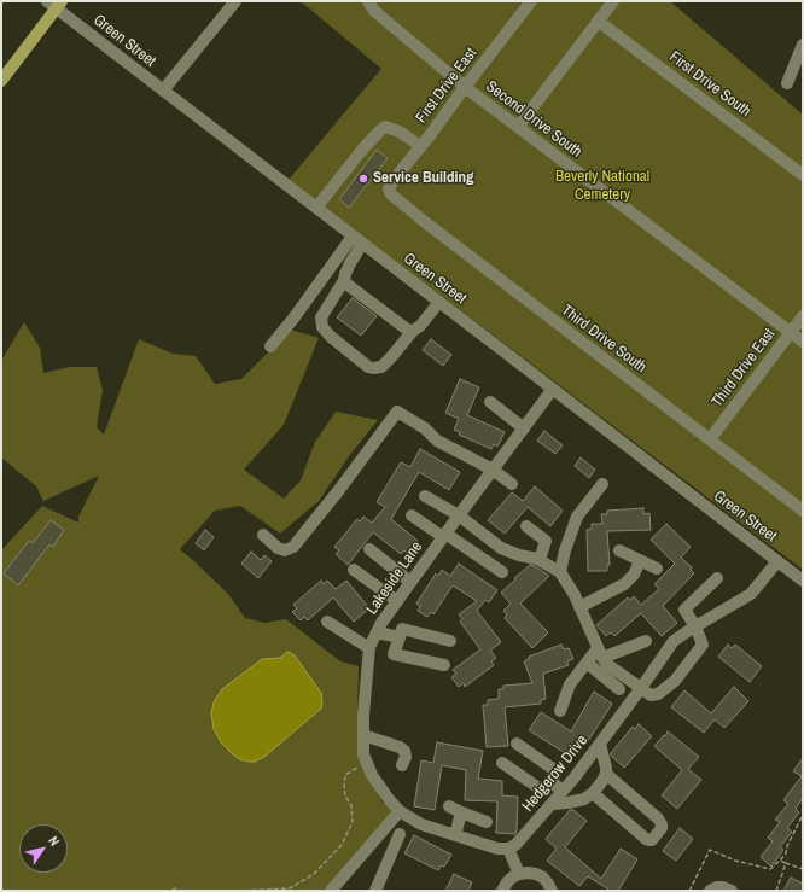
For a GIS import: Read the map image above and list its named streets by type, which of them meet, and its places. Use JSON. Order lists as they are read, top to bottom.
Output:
{
  "streets": {
    "street": [
      "Green Street",
      "First Drive South",
      "First Drive East",
      "Second Drive South",
      "Third Drive South",
      "Third Drive East",
      "Lakeside Lane",
      "Hedgerow Drive"
    ]
  },
  "crossings": [
    ["Green Street", "Lakeside Lane"],
    ["Green Street", "Hedgerow Drive"],
    ["First Drive East", "Second Drive South"],
    ["First Drive East", "Third Drive South"],
    ["Second Drive South", "Third Drive East"],
    ["Third Drive South", "Third Drive East"]
  ],
  "parks": ["Beverly National Cemetery"],
  "places": ["Service Building"],
  "north": "top right"
}
